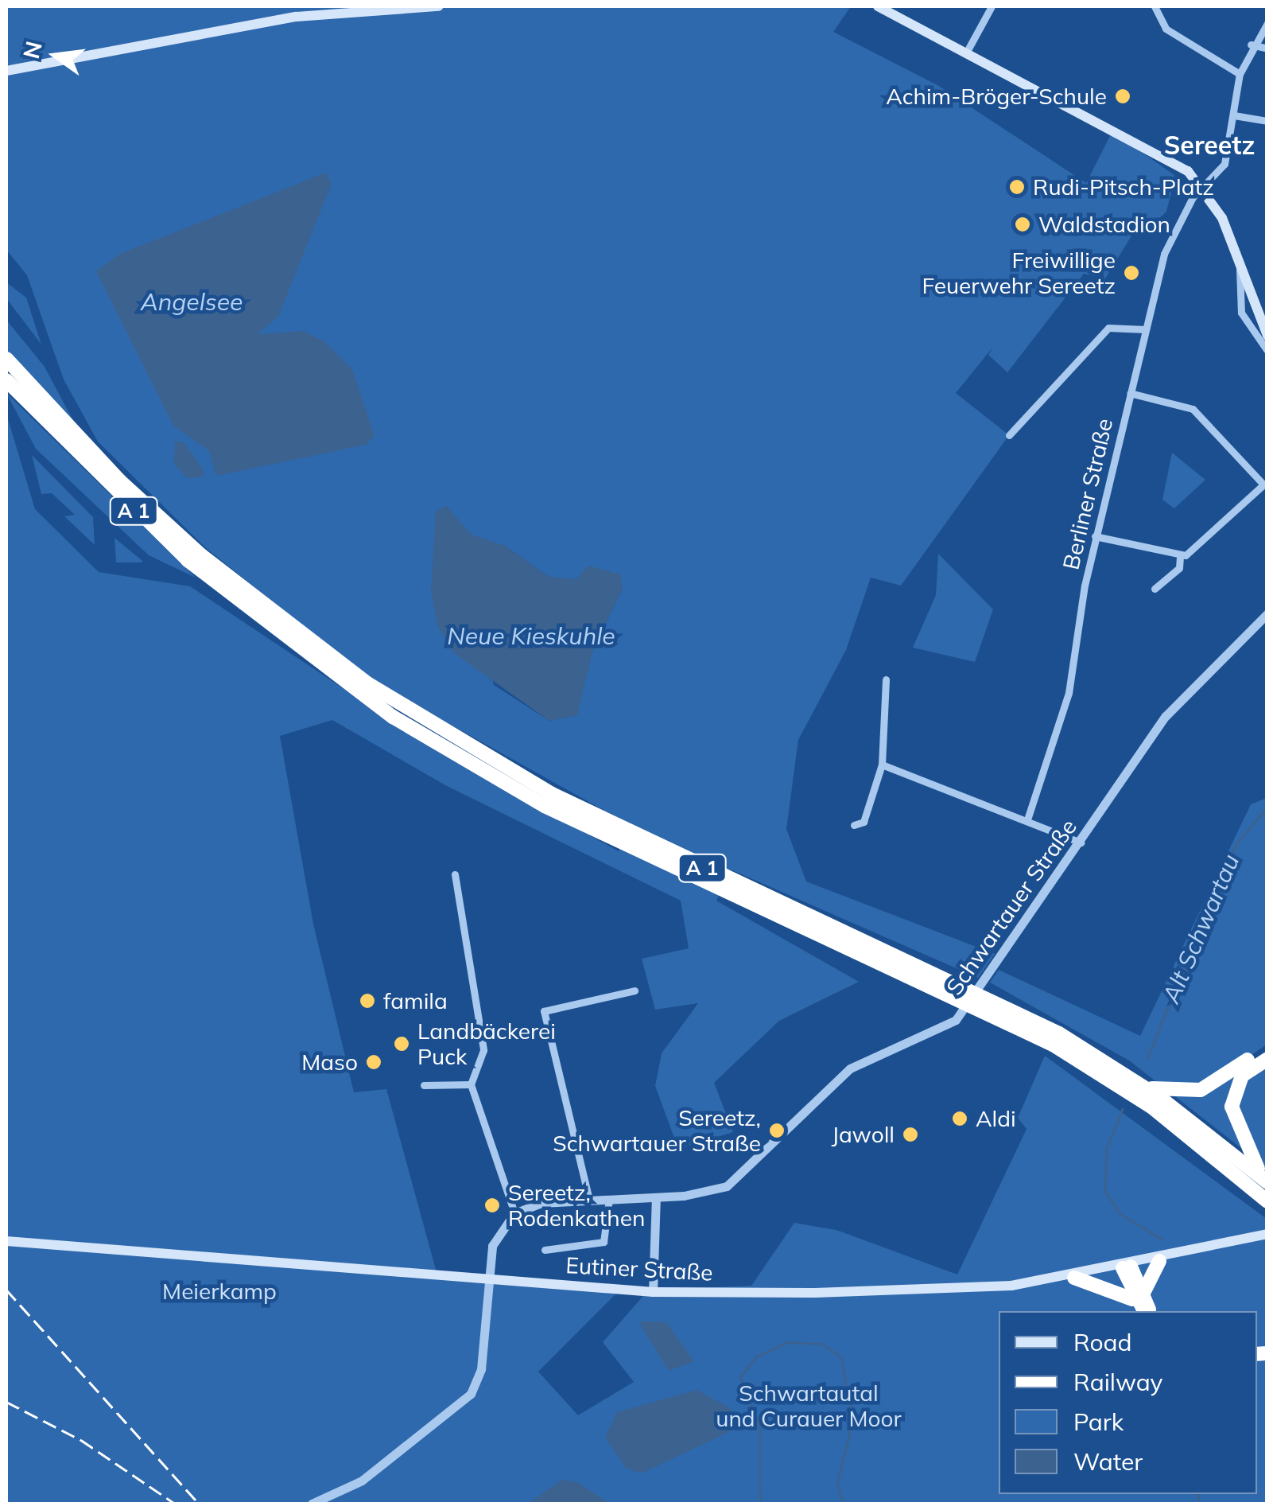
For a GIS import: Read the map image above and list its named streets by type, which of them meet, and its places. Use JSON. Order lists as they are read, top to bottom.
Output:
{
  "streets": {
    "highway": ["A 1"],
    "main road": ["Eutiner Straße"],
    "street": ["Berliner Straße", "Schwartauer Straße"]
  },
  "districts": ["Sereetz"],
  "water": ["Angelsee", "Neue Kieskuhle", "Alt Schwartau"],
  "parks": ["Meierkamp", "Schwartautal und Curauer Moor"],
  "places": [
    "Achim-Bröger-Schule",
    "Rudi-Pitsch-Platz",
    "Waldstadion",
    "Freiwillige Feuerwehr Sereetz",
    "famila",
    "Landbäckerei Puck",
    "Maso",
    "Aldi",
    "Sereetz, Schwartauer Straße",
    "Jawoll",
    "Sereetz, Rodenkathen"
  ],
  "legend": [
    "Road",
    "Railway",
    "Park",
    "Water"
  ],
  "north": "left"
}
